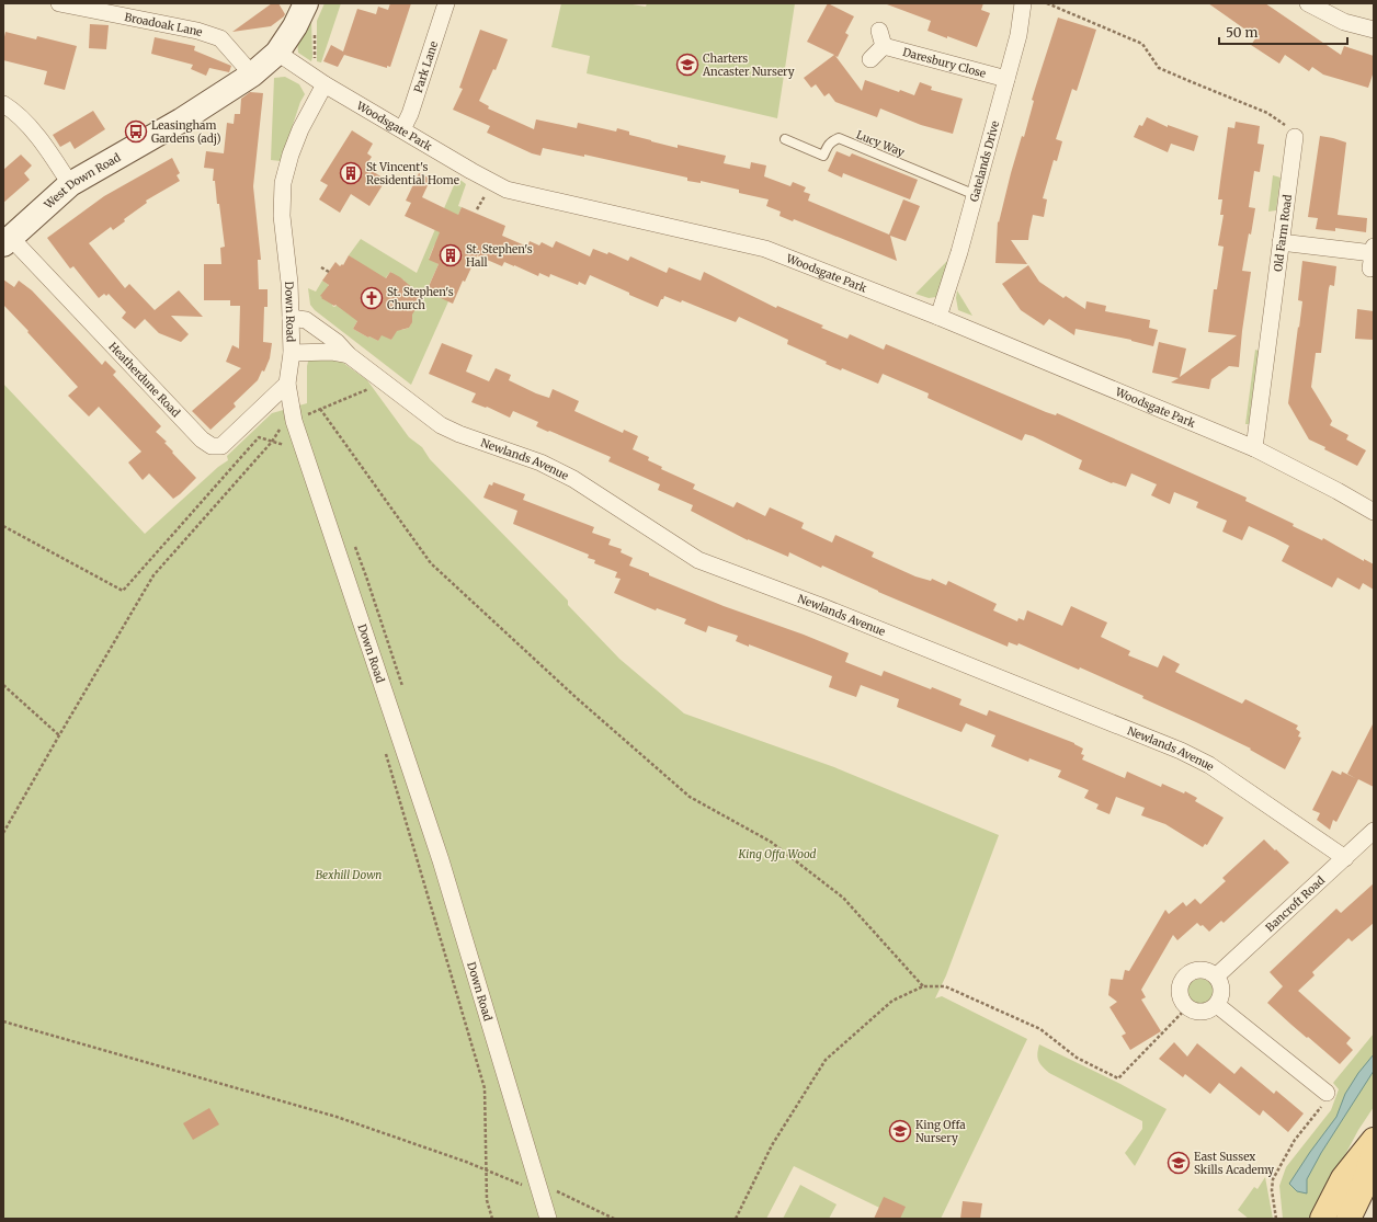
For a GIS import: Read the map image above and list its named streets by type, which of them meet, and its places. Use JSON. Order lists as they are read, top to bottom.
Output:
{
  "streets": {
    "street": [
      "Broadoak Lane",
      "Daresbury Close",
      "Park Lane",
      "Woodsgate Park",
      "Gatelands Drive",
      "West Down Road",
      "Old Farm Road",
      "Down Road",
      "Heatherdune Road",
      "Newlands Avenue",
      "Bancroft Road"
    ],
    "lane": ["Lucy Way"]
  },
  "crossings": [
    ["Broadoak Lane", "West Down Road"],
    ["Daresbury Close", "Gatelands Drive"],
    ["Park Lane", "Woodsgate Park"],
    ["Woodsgate Park", "Gatelands Drive"],
    ["Woodsgate Park", "West Down Road"],
    ["Woodsgate Park", "Old Farm Road"],
    ["Woodsgate Park", "Down Road"],
    ["Lucy Way", "Gatelands Drive"],
    ["West Down Road", "Heatherdune Road"],
    ["Down Road", "Heatherdune Road"],
    ["Down Road", "Newlands Avenue"],
    ["Newlands Avenue", "Bancroft Road"]
  ],
  "parks": ["King Offa Wood", "Bexhill Down"],
  "places": {
    "school or university": ["Charters Ancaster Nursery", "King Offa Nursery", "East Sussex Skills Academy"],
    "bus stop": ["Leasingham Gardens (adj)"],
    "building": ["St Vincent's Residential Home", "St. Stephen's Hall"],
    "church": ["St. Stephen's Church"]
  },
  "scale_bar": "50 m"
}
